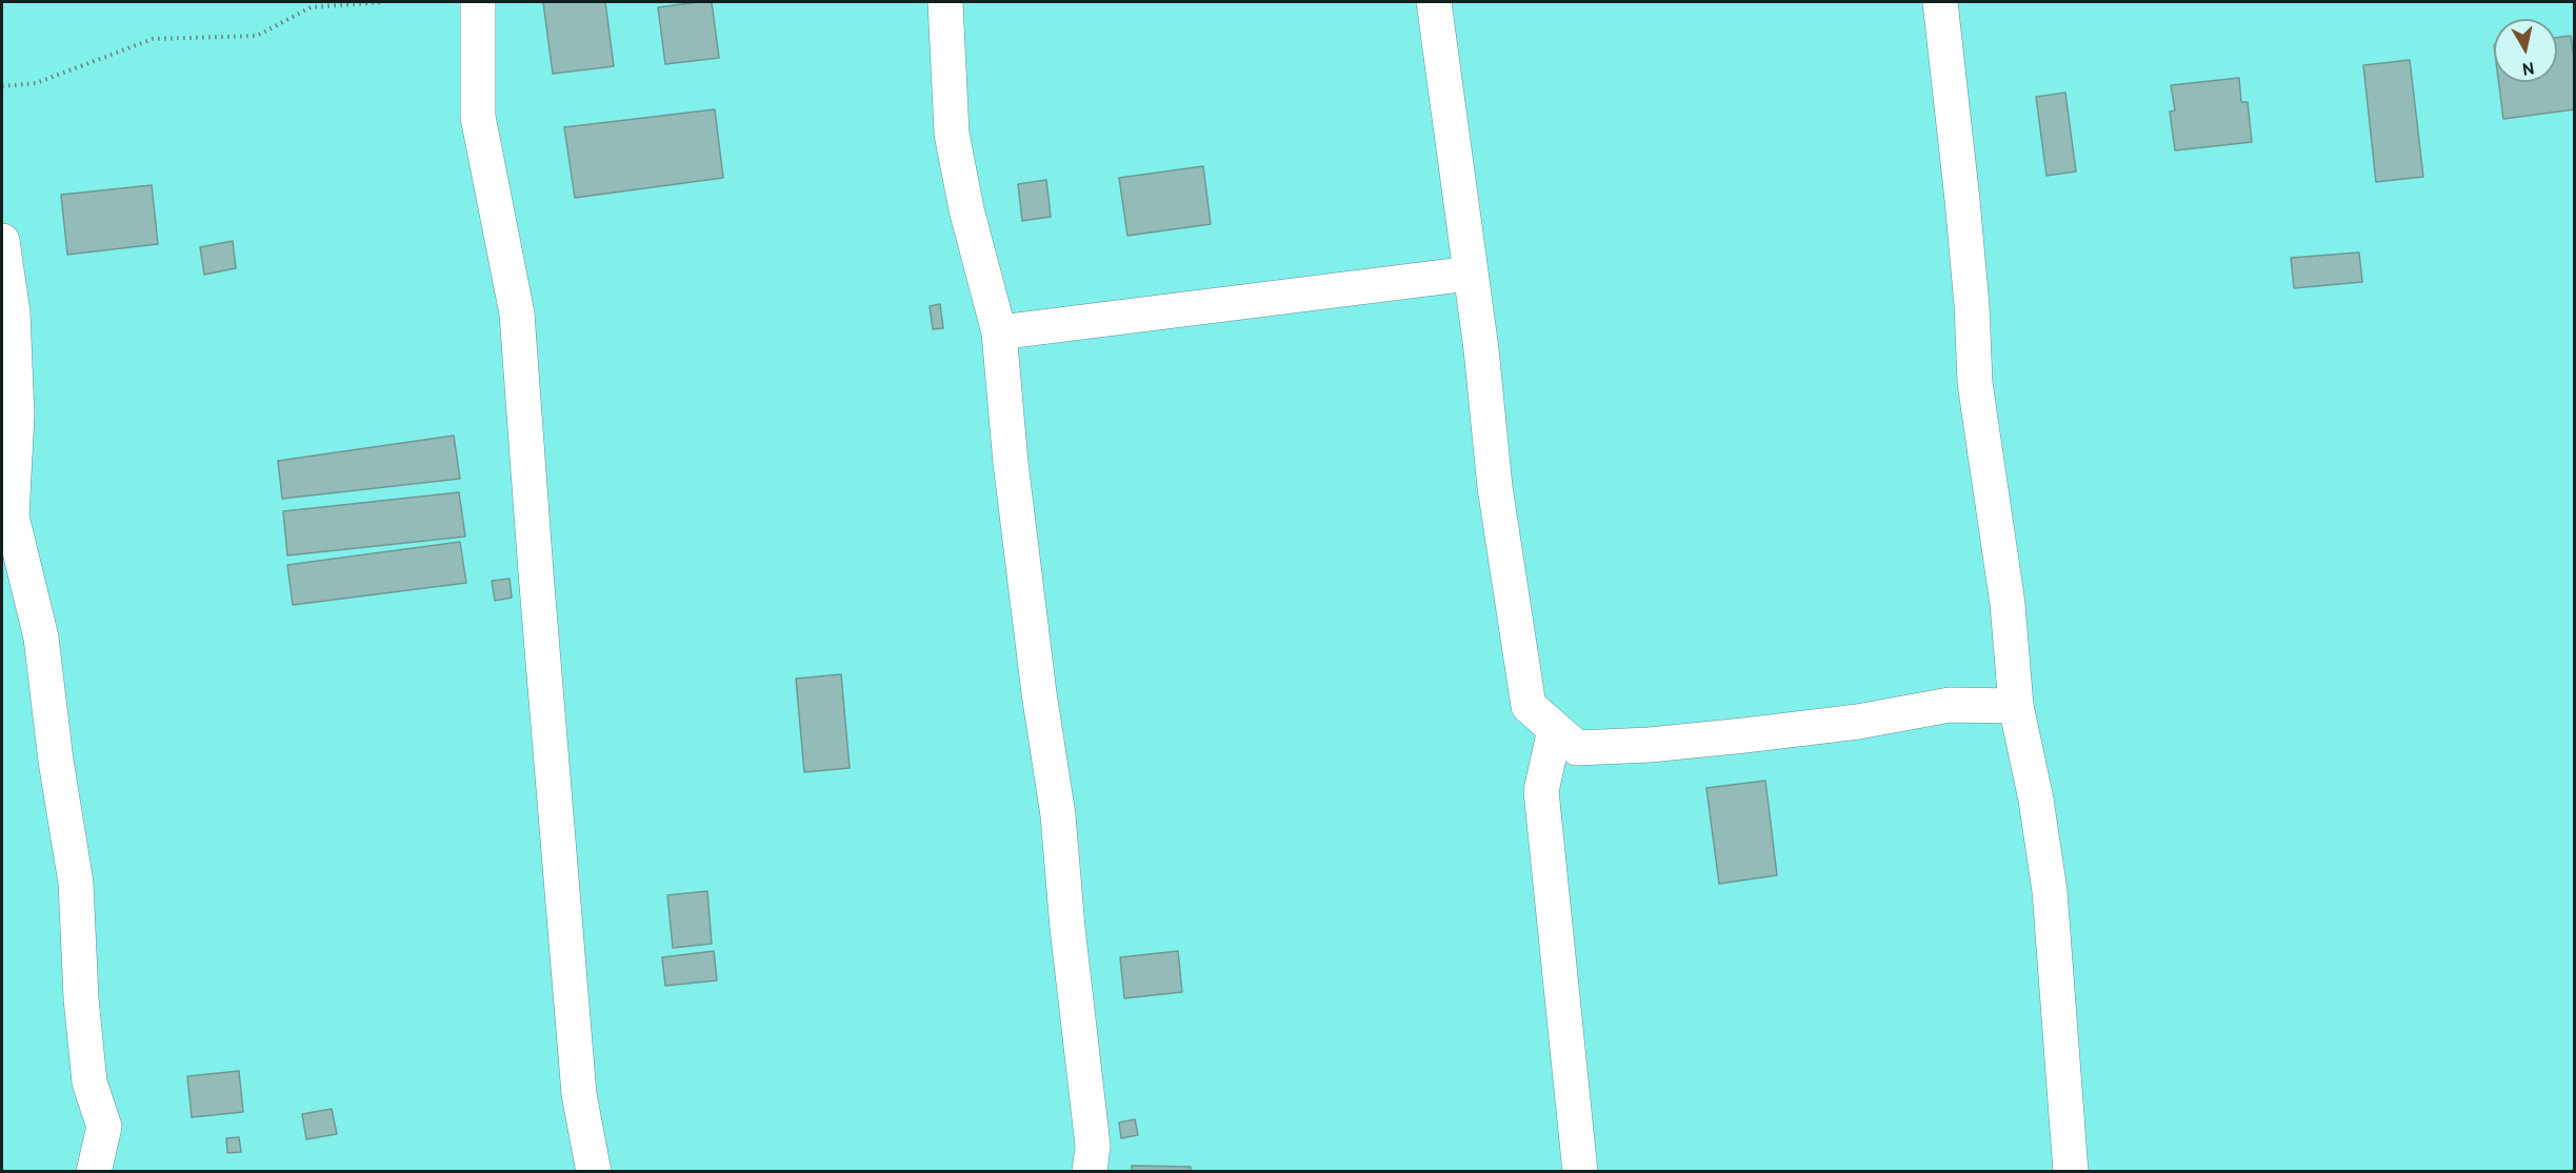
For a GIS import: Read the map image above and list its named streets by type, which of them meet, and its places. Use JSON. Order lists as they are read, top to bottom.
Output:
{
  "north": "bottom"
}
